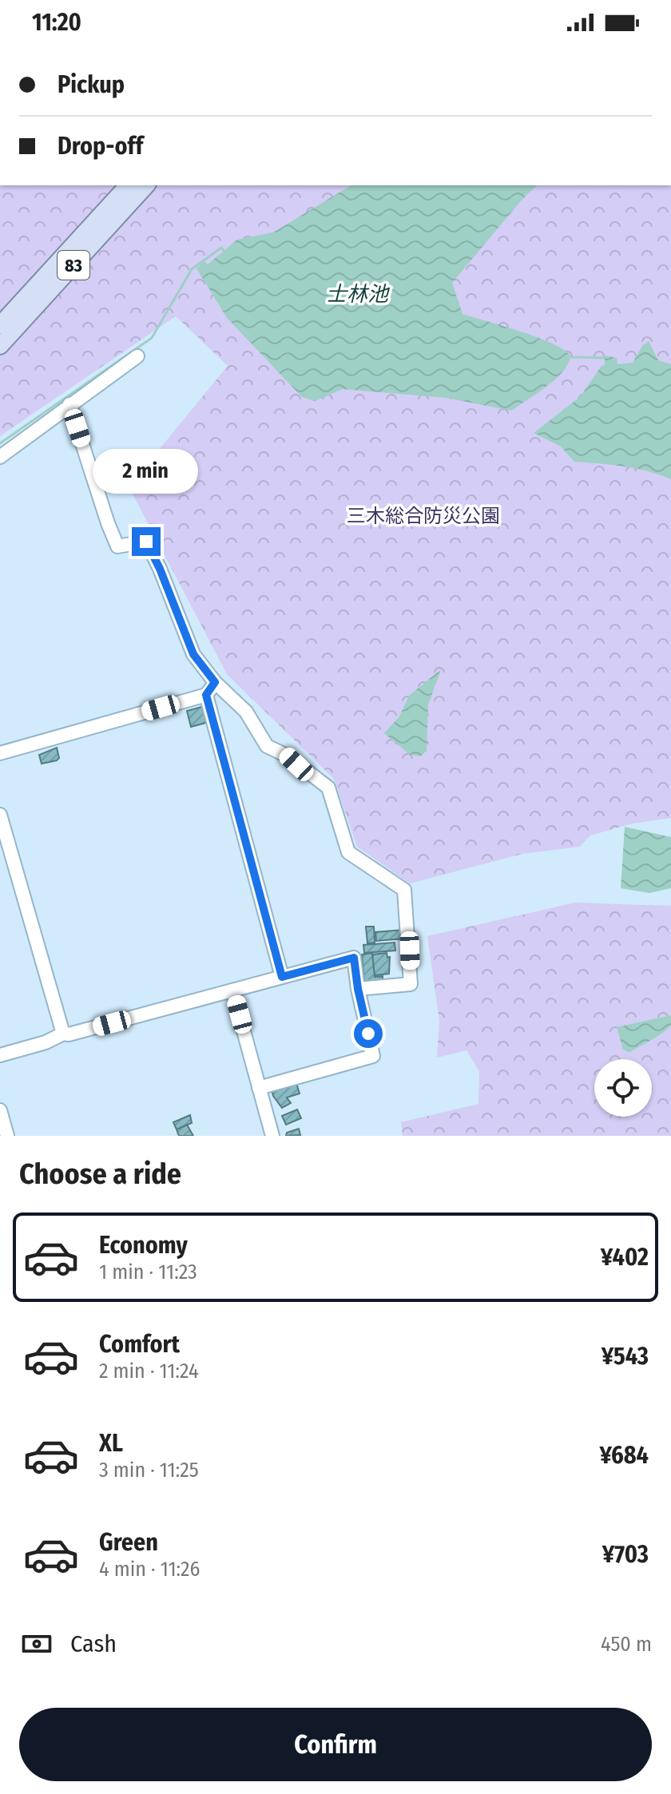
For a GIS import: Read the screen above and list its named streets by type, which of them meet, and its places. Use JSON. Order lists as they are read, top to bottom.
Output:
{
  "streets": {
    "main road": ["83"]
  },
  "water": ["士林池"],
  "parks": ["三木総合防災公園"],
  "page": {
    "status": "11:20",
    "banner": ["Pickup", "Drop-off"],
    "bubble": "2 min",
    "heading": "Choose a ride",
    "list": [
      {
        "name": "Economy",
        "note": "1 min · 11:23",
        "value": "¥402"
      },
      {
        "name": "Comfort",
        "note": "2 min · 11:24",
        "value": "¥543"
      },
      {
        "name": "XL",
        "note": "3 min · 11:25",
        "value": "¥684"
      },
      {
        "name": "Green",
        "note": "4 min · 11:26",
        "value": "¥703"
      }
    ],
    "pay": ["Cash", "450 m"],
    "buttons": "Confirm"
  }
}
